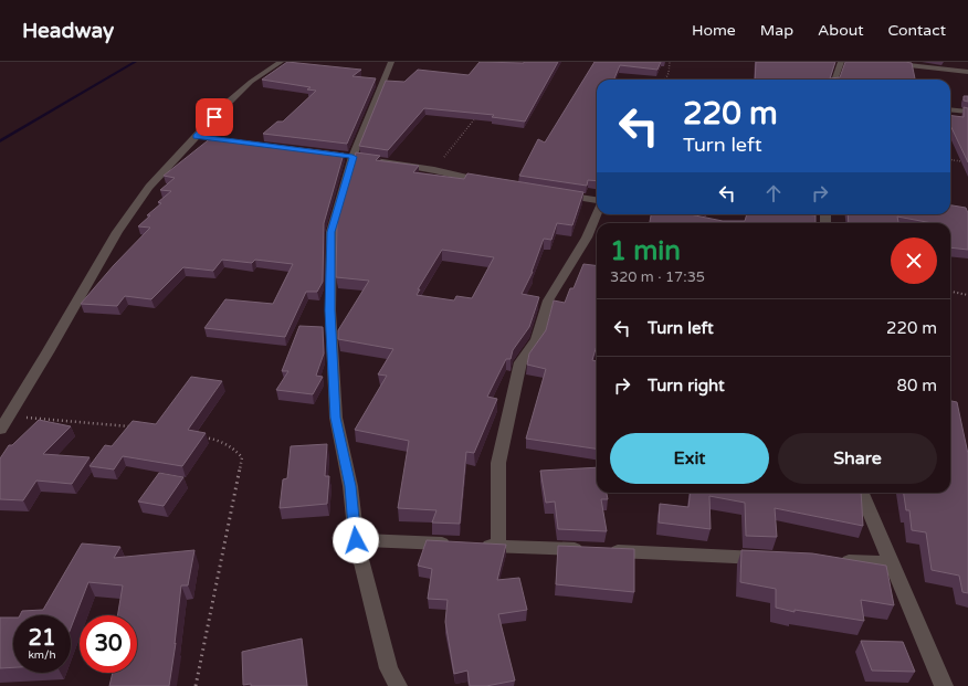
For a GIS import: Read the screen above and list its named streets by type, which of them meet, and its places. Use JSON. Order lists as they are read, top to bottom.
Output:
{
  "page": {
    "header": "Headway",
    "nav": [
      "Home",
      "Map",
      "About",
      "Contact"
    ],
    "turn": ["220 m", "Turn left"],
    "heading": ["1 min", "320 m · 17:35"],
    "list": [
      {
        "name": "Turn left",
        "value": "220 m"
      },
      {
        "name": "Turn right",
        "value": "80 m"
      }
    ],
    "buttons": ["Exit", "Share"],
    "speed": "21 km/h",
    "limit": "30"
  }
}
